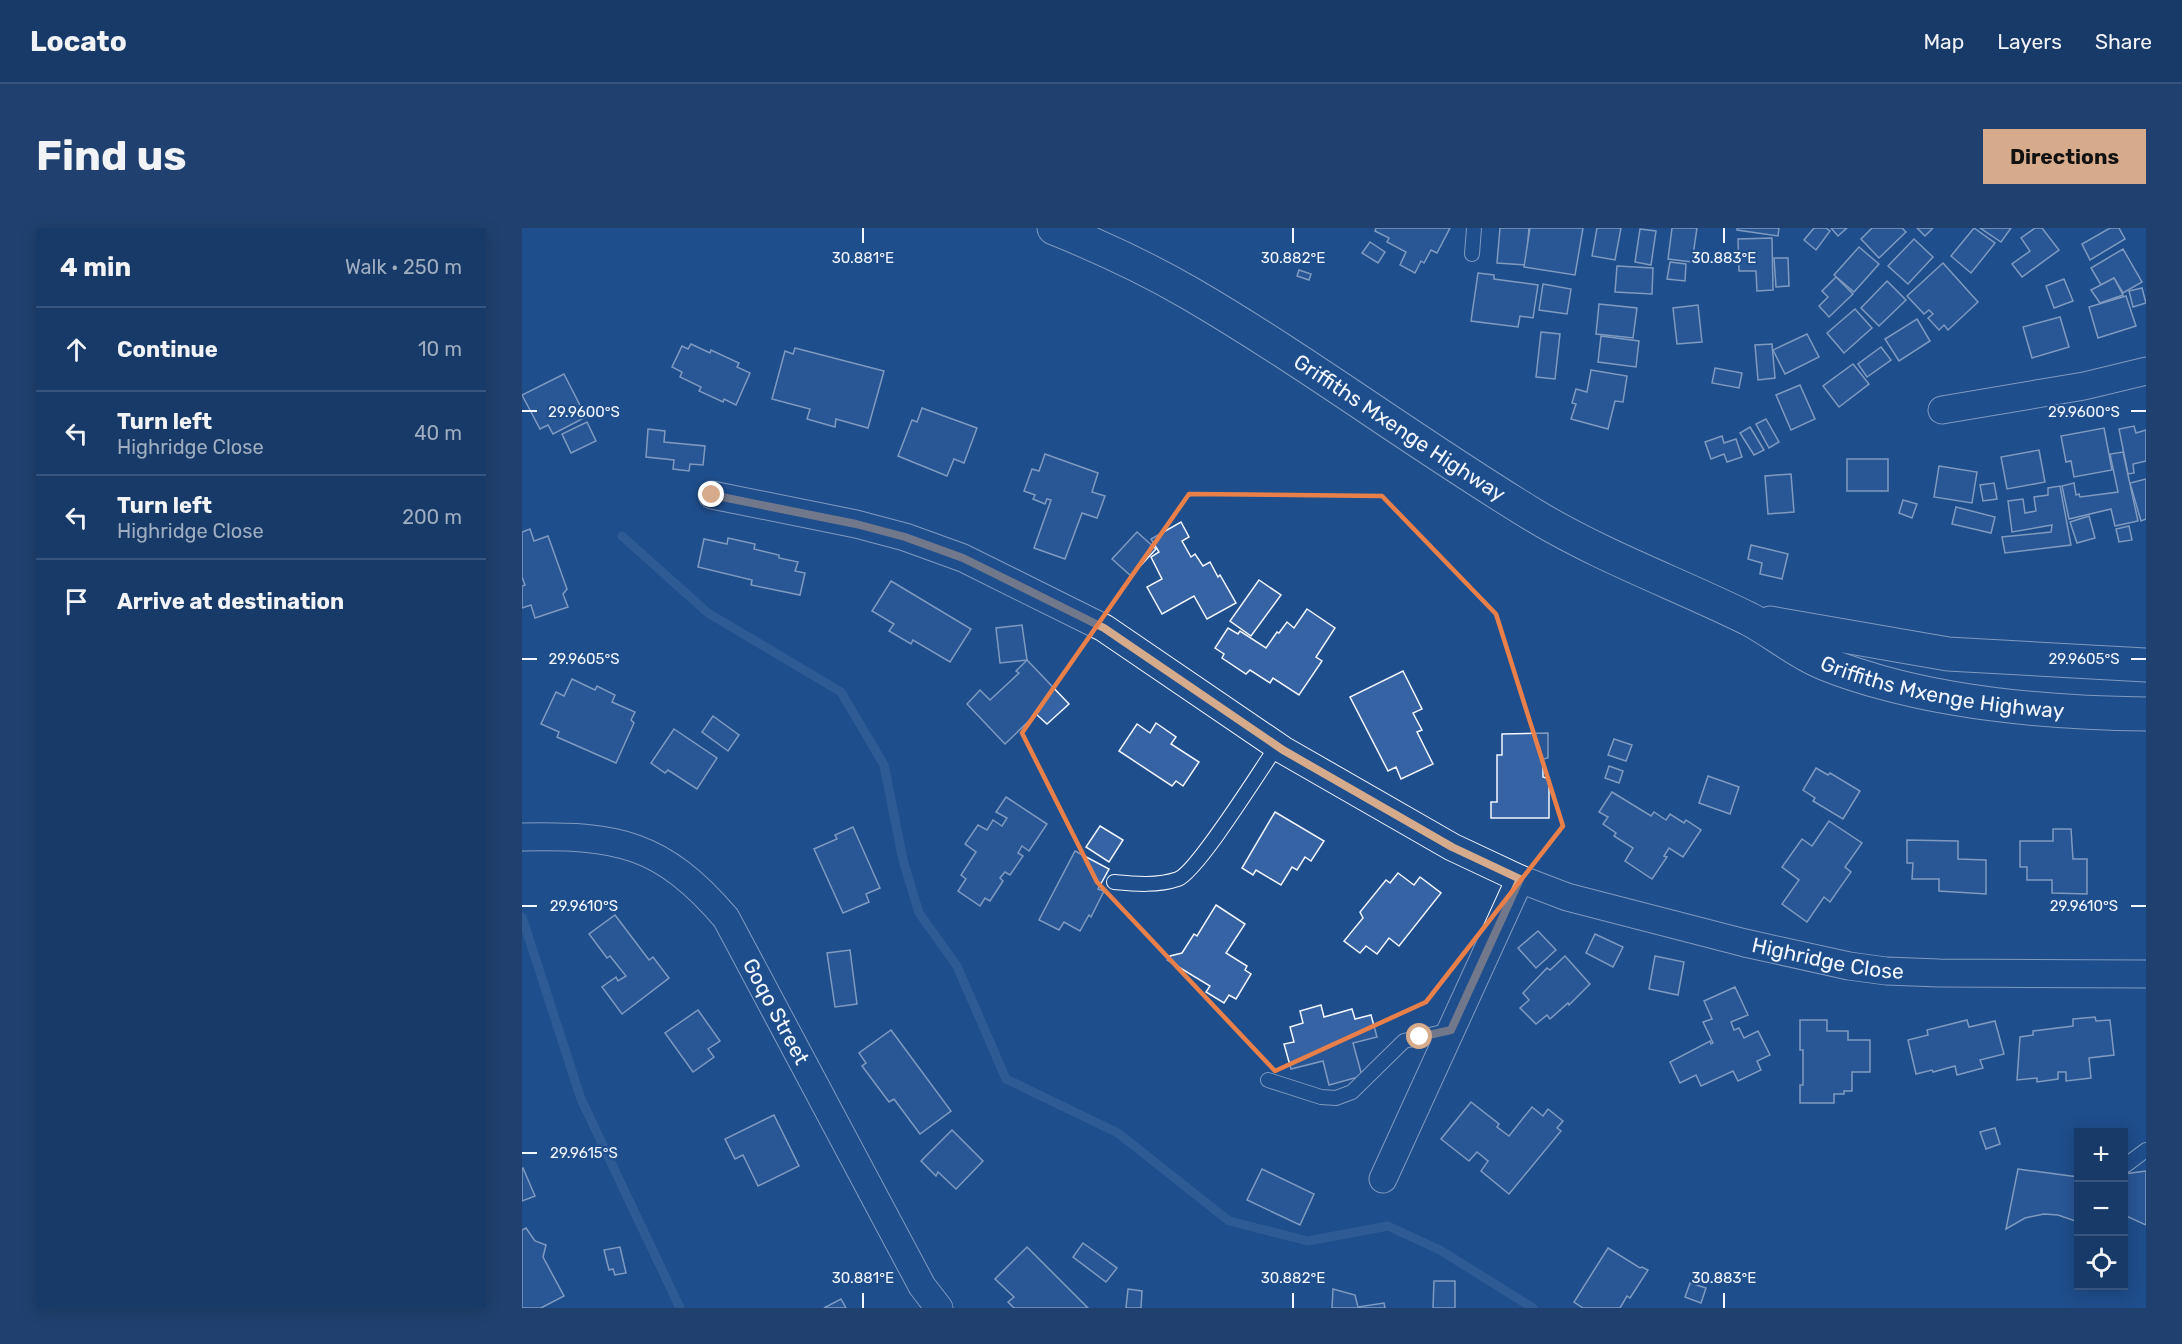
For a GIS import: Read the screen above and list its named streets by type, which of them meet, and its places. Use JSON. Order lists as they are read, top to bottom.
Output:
{
  "streets": {
    "street": ["Griffiths Mxenge Highway", "Highridge Close", "Goqo Street"]
  },
  "page": {
    "header": "Locato",
    "nav": ["Map", "Layers", "Share"],
    "buttons": "Directions",
    "title": "Find us",
    "heading": ["4 min", "Walk · 250 m"],
    "list": [
      ["Continue", "10 m"],
      ["Turn left", "Highridge Close", "40 m"],
      ["Turn left", "Highridge Close", "200 m"],
      "Arrive at destination"
    ],
    "map_buttons": ["+", "−"]
  },
  "coordinates": [
    "30.881°E",
    "30.882°E",
    "30.883°E",
    "29.9600°S",
    "29.9605°S",
    "29.9610°S",
    "29.9615°S"
  ]
}
